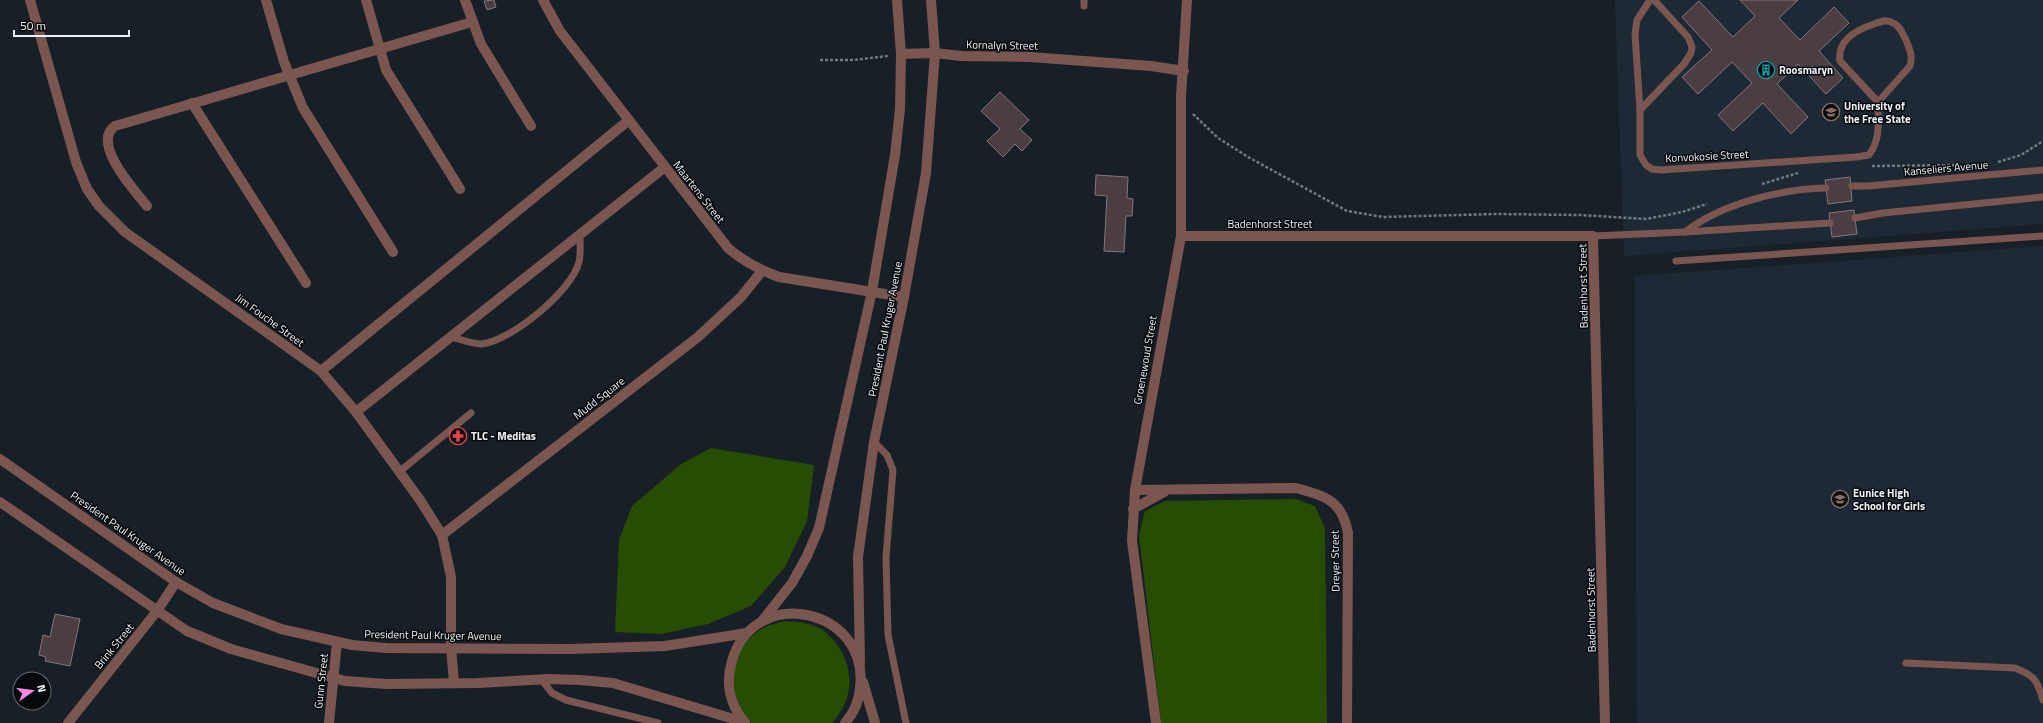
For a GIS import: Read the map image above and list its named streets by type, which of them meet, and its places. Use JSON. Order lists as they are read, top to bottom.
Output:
{
  "streets": {
    "street": [
      "Kornalyn Street",
      "Maartens Street",
      "Badenhorst Street",
      "Jim Fouche Street",
      "President Paul Kruger Avenue",
      "Groenewoud Street",
      "Mudd Square",
      "Dreyer Street",
      "Brink Street",
      "Gunn Street"
    ],
    "lane": ["Konvokosie Street", "Kanseliers Avenue"]
  },
  "crossings": [
    ["Kornalyn Street", "President Paul Kruger Avenue"],
    ["Kornalyn Street", "Groenewoud Street"],
    ["Maartens Street", "President Paul Kruger Avenue"],
    ["Maartens Street", "Mudd Square"],
    ["Badenhorst Street", "Groenewoud Street"],
    ["Jim Fouche Street", "President Paul Kruger Avenue"],
    ["Jim Fouche Street", "Mudd Square"],
    ["President Paul Kruger Avenue", "Brink Street"],
    ["President Paul Kruger Avenue", "Gunn Street"],
    ["Groenewoud Street", "Dreyer Street"]
  ],
  "places": {
    "building": ["Roosmaryn"],
    "school or university": ["University of the Free State", "Eunice High School for Girls"],
    "pharmacy": ["TLC - Meditas"]
  },
  "scale_bar": "50 m",
  "north": "right"
}
